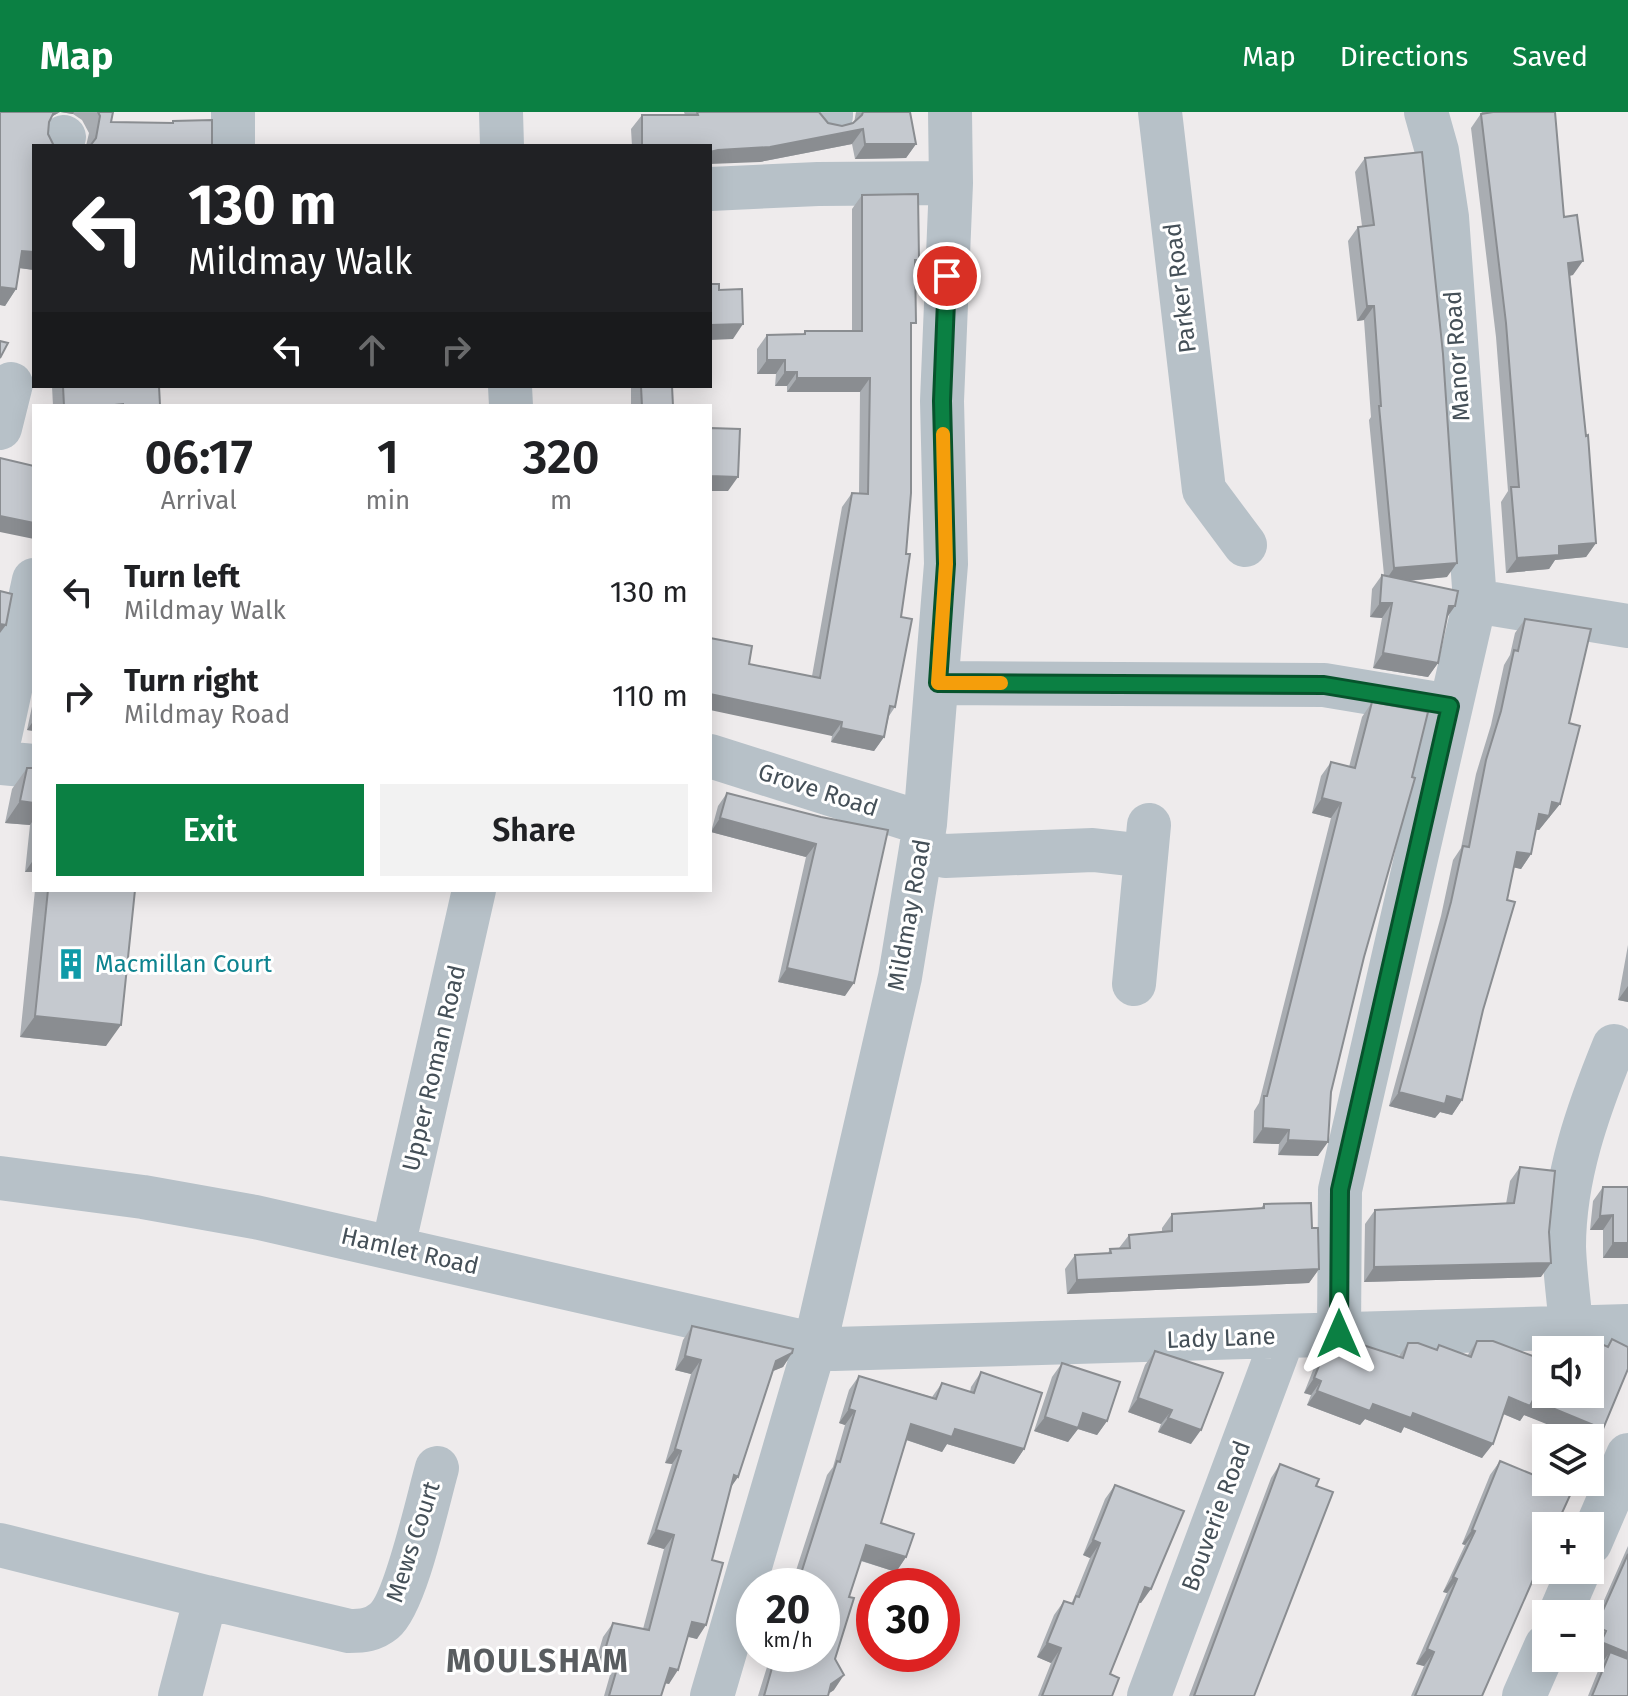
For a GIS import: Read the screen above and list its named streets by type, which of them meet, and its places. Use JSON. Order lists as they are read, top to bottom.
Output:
{
  "streets": {
    "street": [
      "Parker Road",
      "Manor Road",
      "Grove Road",
      "Mildmay Road",
      "Upper Roman Road",
      "Hamlet Road",
      "Lady Lane",
      "Bouverie Road",
      "Mews Court"
    ]
  },
  "crossings": [
    ["Manor Road", "Lady Lane"],
    ["Grove Road", "Mildmay Road"],
    ["Mildmay Road", "Hamlet Road"],
    ["Mildmay Road", "Lady Lane"],
    ["Upper Roman Road", "Hamlet Road"],
    ["Hamlet Road", "Lady Lane"],
    ["Lady Lane", "Bouverie Road"]
  ],
  "districts": ["MOULSHAM"],
  "places": {
    "building": ["Macmillan Court"]
  },
  "page": {
    "header": "Map",
    "nav": ["Map", "Directions", "Saved"],
    "turn": ["130 m", "Mildmay Walk"],
    "eta": [
      "06:17",
      "Arrival",
      "1",
      "min",
      "320",
      "m"
    ],
    "list": [
      {
        "name": "Turn left",
        "note": "Mildmay Walk",
        "value": "130 m"
      },
      {
        "name": "Turn right",
        "note": "Mildmay Road",
        "value": "110 m"
      }
    ],
    "buttons": ["Exit", "Share"],
    "map_buttons": ["+", "−"],
    "speed": "20 km/h",
    "limit": "30"
  }
}
